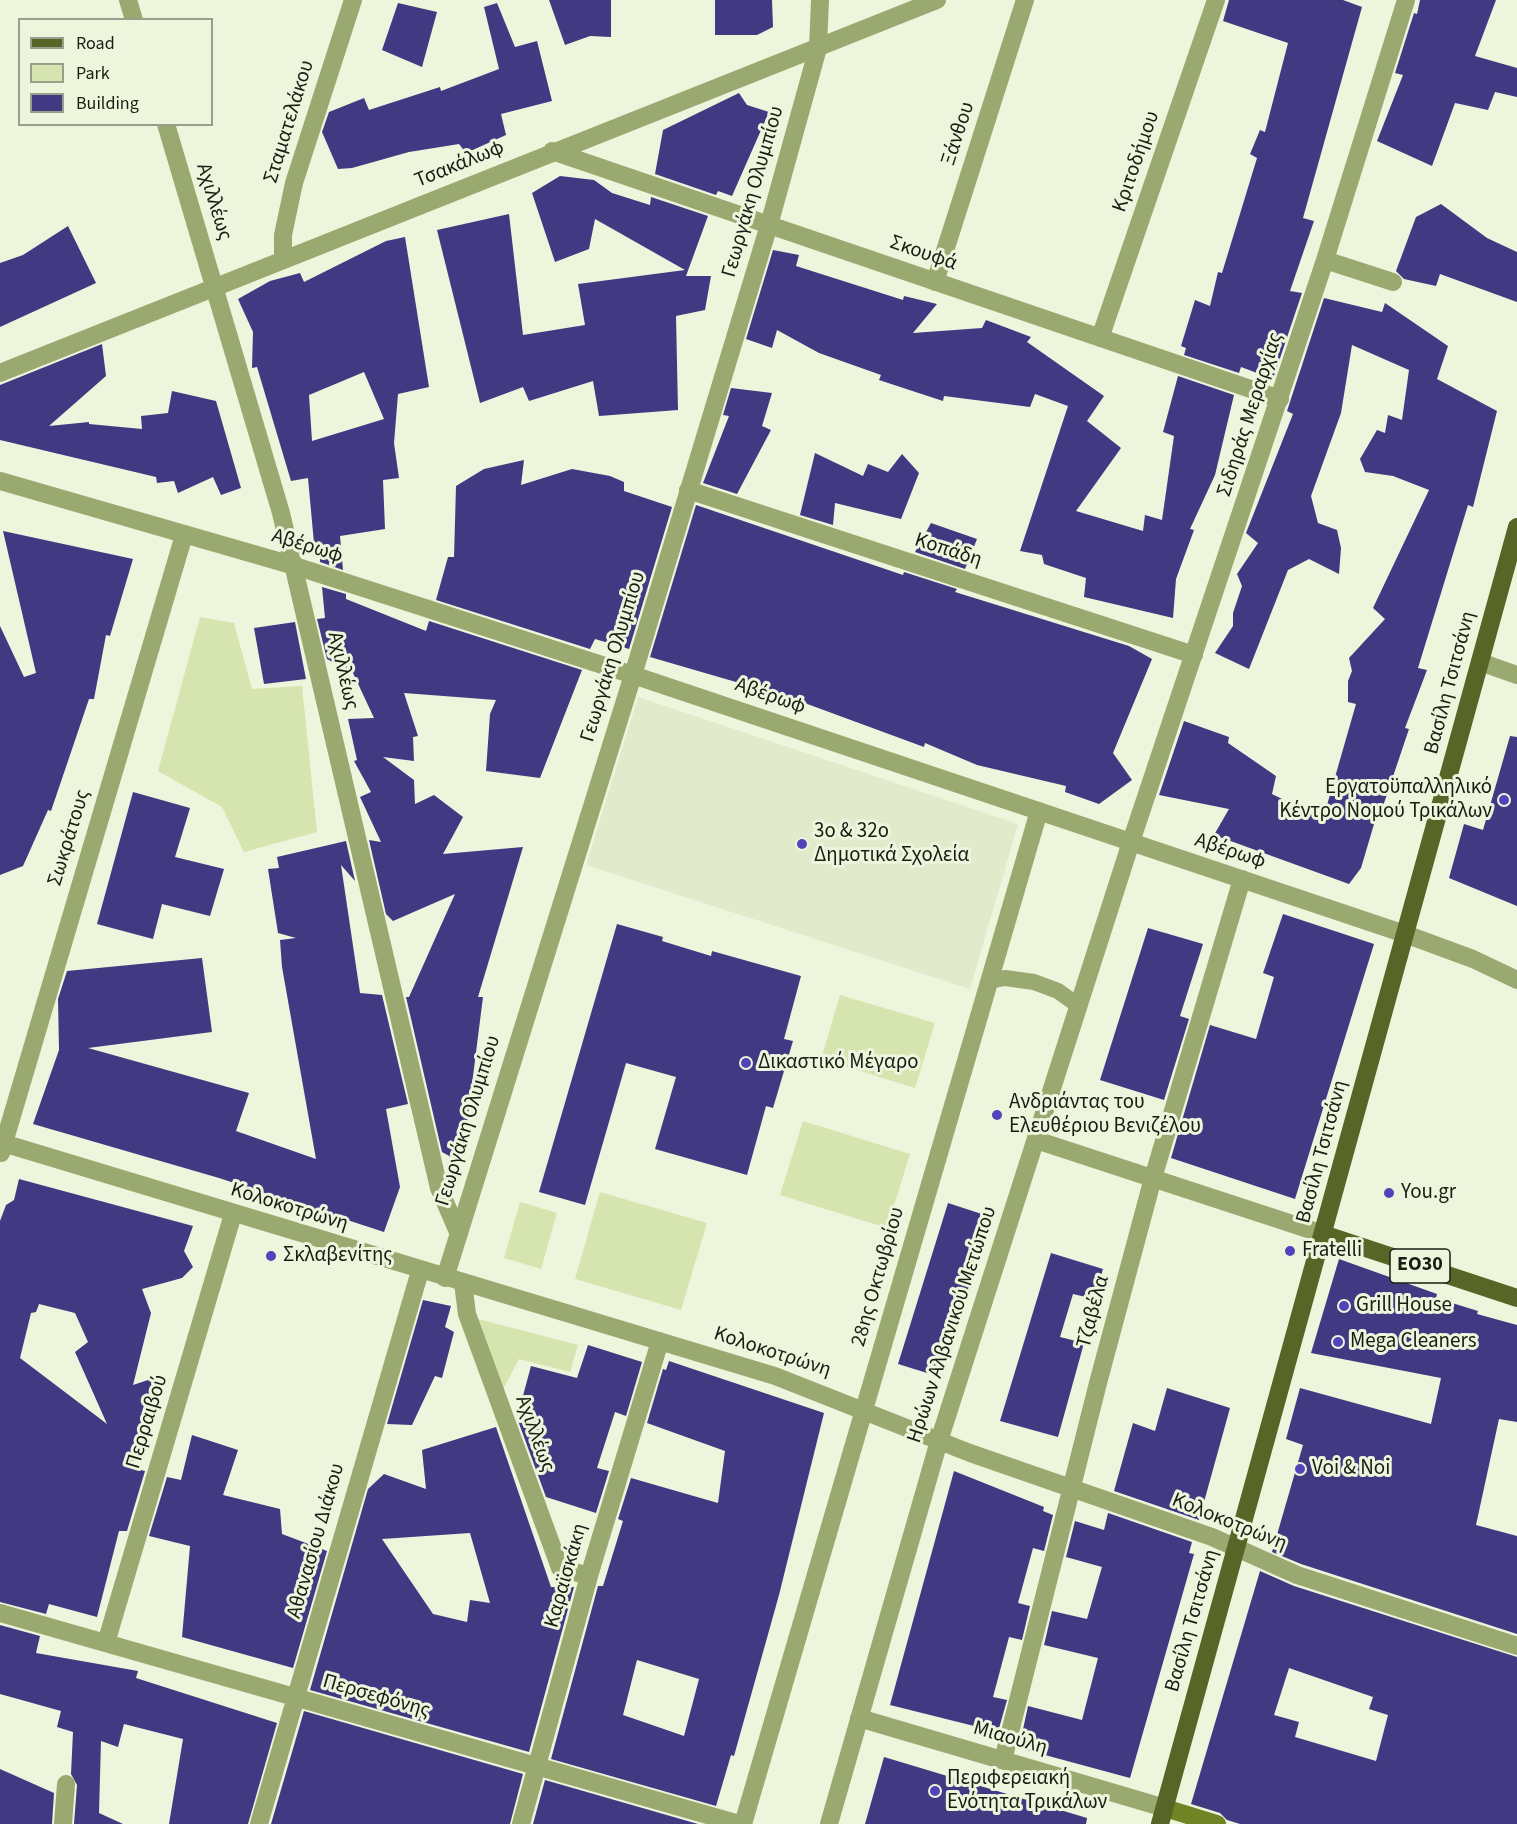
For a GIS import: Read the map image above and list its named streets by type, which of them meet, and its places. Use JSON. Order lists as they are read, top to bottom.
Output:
{
  "streets": {
    "main road": ["Βασίλη Τσιτσάνη", "ΕΟ30"],
    "street": [
      "Σταματελάκου",
      "Ξάνθου",
      "Κριτοδήμου",
      "Τσακάλωφ",
      "Γεωργάκη Ολυμπίου",
      "Αχιλλέως",
      "Σκουφά",
      "Σιδηράς Μεραρχίας",
      "Αβέρωφ",
      "Κοπάδη",
      "Σωκράτους",
      "Κολοκοτρώνη",
      "28ης Οκτωβρίου",
      "Τζαβέλα",
      "Ηρώων Αλβανικού Μετώπου",
      "Περραιβού",
      "Αθανασίου Διάκου",
      "Καραϊσκάκη",
      "Περσεφόνης",
      "Μιαούλη"
    ]
  },
  "crossings": [
    ["Σταματελάκου", "Τσακάλωφ"],
    ["Ξάνθου", "Σκουφά"],
    ["Κριτοδήμου", "Σκουφά"],
    ["Τσακάλωφ", "Γεωργάκη Ολυμπίου"],
    ["Τσακάλωφ", "Αχιλλέως"],
    ["Τσακάλωφ", "Σκουφά"],
    ["Γεωργάκη Ολυμπίου", "Αχιλλέως"],
    ["Γεωργάκη Ολυμπίου", "Σκουφά"],
    ["Γεωργάκη Ολυμπίου", "Αβέρωφ"],
    ["Γεωργάκη Ολυμπίου", "Κοπάδη"],
    ["Γεωργάκη Ολυμπίου", "Κολοκοτρώνη"],
    ["Αχιλλέως", "Αβέρωφ"],
    ["Αχιλλέως", "Κολοκοτρώνη"],
    ["Αχιλλέως", "Καραϊσκάκη"],
    ["Σκουφά", "Σιδηράς Μεραρχίας"],
    ["Σιδηράς Μεραρχίας", "Αβέρωφ"],
    ["Σιδηράς Μεραρχίας", "Κοπάδη"],
    ["Σιδηράς Μεραρχίας", "Ηρώων Αλβανικού Μετώπου"],
    ["Αβέρωφ", "Βασίλη Τσιτσάνη"],
    ["Αβέρωφ", "Σωκράτους"],
    ["Αβέρωφ", "28ης Οκτωβρίου"],
    ["Αβέρωφ", "Τζαβέλα"],
    ["Αβέρωφ", "Ηρώων Αλβανικού Μετώπου"],
    ["Βασίλη Τσιτσάνη", "Κολοκοτρώνη"],
    ["Βασίλη Τσιτσάνη", "ΕΟ30"],
    ["Βασίλη Τσιτσάνη", "Μιαούλη"],
    ["Σωκράτους", "Κολοκοτρώνη"],
    ["Κολοκοτρώνη", "28ης Οκτωβρίου"],
    ["Κολοκοτρώνη", "Τζαβέλα"],
    ["Κολοκοτρώνη", "Ηρώων Αλβανικού Μετώπου"],
    ["Κολοκοτρώνη", "Περραιβού"],
    ["Κολοκοτρώνη", "Αθανασίου Διάκου"],
    ["Κολοκοτρώνη", "Καραϊσκάκη"],
    ["28ης Οκτωβρίου", "Περσεφόνης"],
    ["Τζαβέλα", "Μιαούλη"],
    ["Ηρώων Αλβανικού Μετώπου", "Μιαούλη"],
    ["Περραιβού", "Περσεφόνης"],
    ["Αθανασίου Διάκου", "Περσεφόνης"],
    ["Καραϊσκάκη", "Περσεφόνης"]
  ],
  "places": [
    "Εργατοϋπαλληλικό Κέντρο Νομού Τρικάλων",
    "3ο & 32ο Δημοτικά Σχολεία",
    "Δικαστικό Μέγαρο",
    "Ανδριάντας του Ελευθέριου Βενιζέλου",
    "You.gr",
    "Fratelli",
    "Σκλαβενίτης",
    "Grill House",
    "Mega Cleaners",
    "Voi & Noi",
    "Περιφερειακή Ενότητα Τρικάλων"
  ],
  "legend": ["Road", "Park", "Building"]
}
